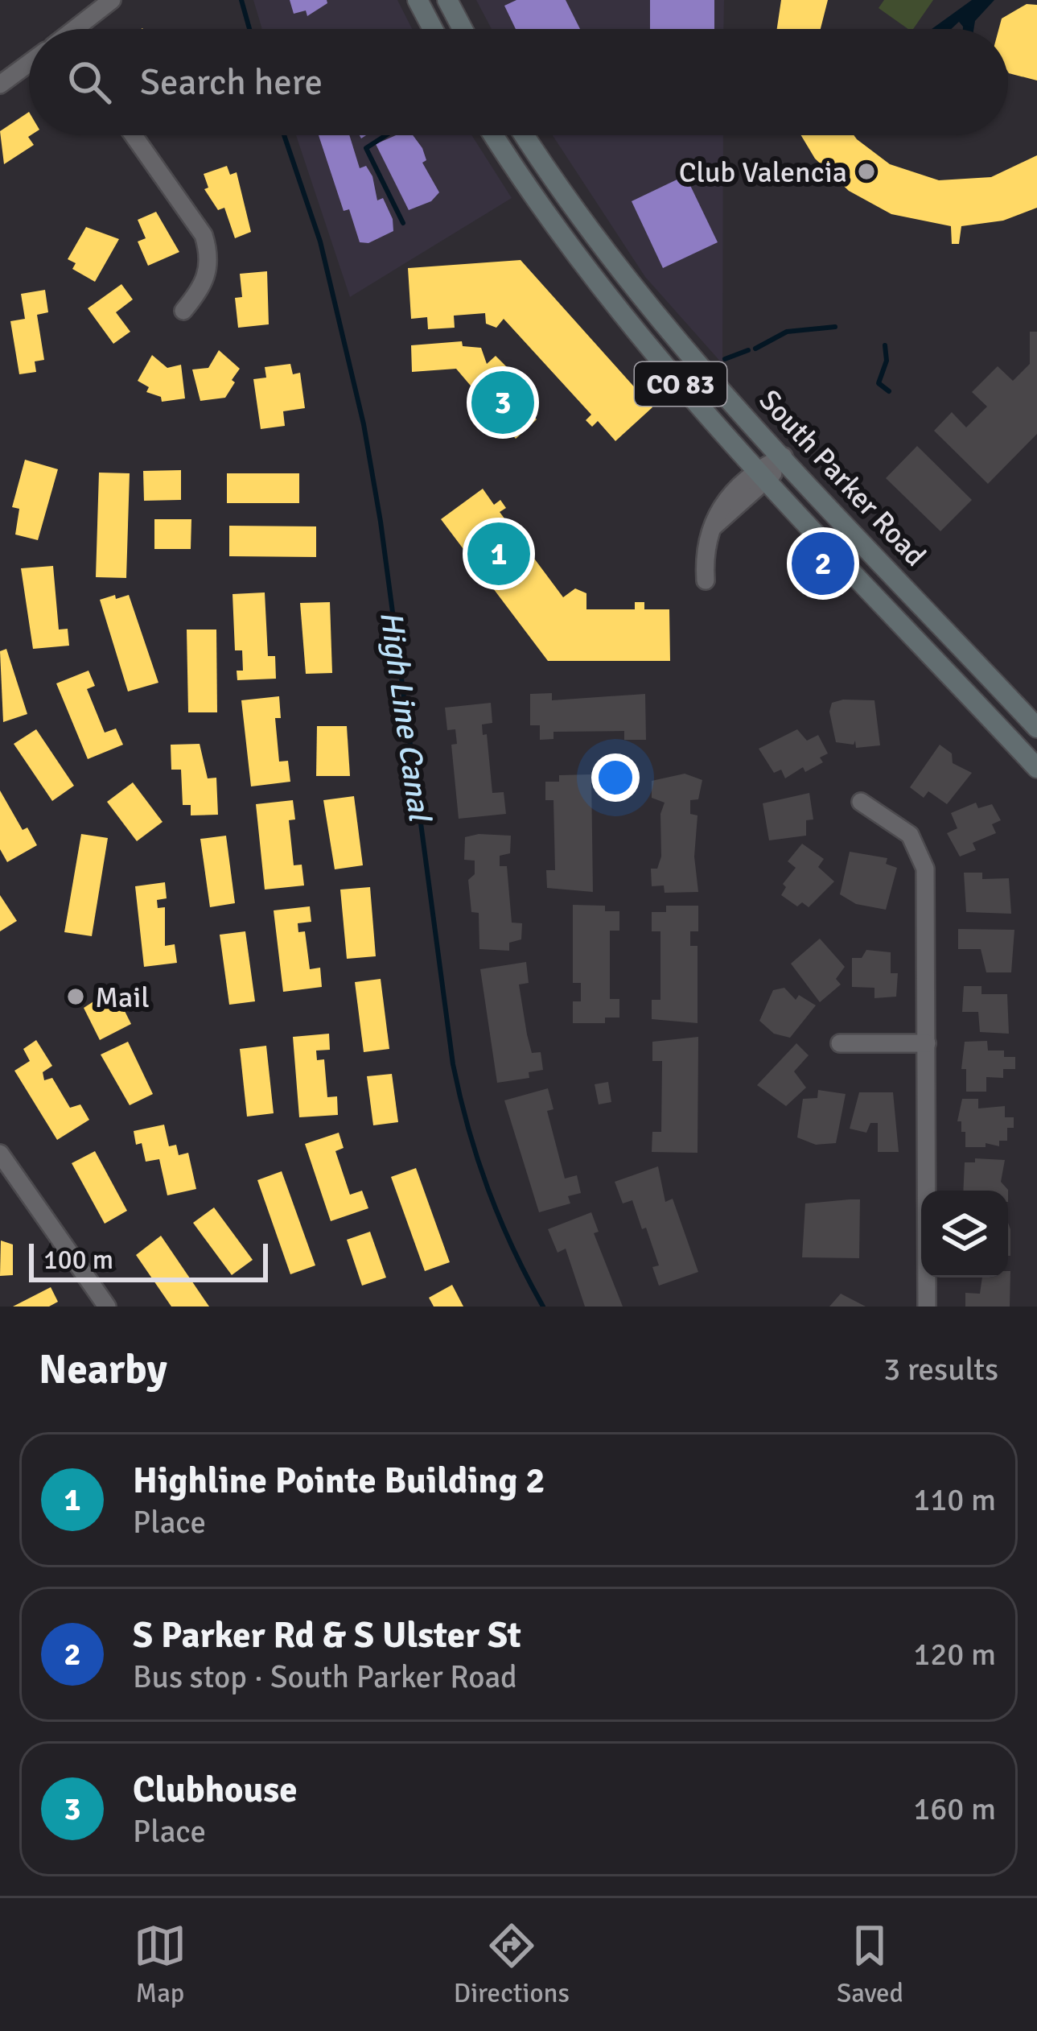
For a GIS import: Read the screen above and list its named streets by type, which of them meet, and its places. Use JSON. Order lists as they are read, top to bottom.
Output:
{
  "streets": {
    "main road": ["CO 83", "South Parker Road"]
  },
  "water": ["High Line Canal"],
  "places": ["Club Valencia", "Mail"],
  "scale_bar": "100 m",
  "page": {
    "search": "Search here",
    "pins": ["3", "1", "2"],
    "scale": "100 m",
    "heading": ["Nearby", "3 results"],
    "list": [
      {
        "mark": "1",
        "name": "Highline Pointe Building 2",
        "note": "Place",
        "value": "110 m"
      },
      {
        "mark": "2",
        "name": "S Parker Rd & S Ulster St",
        "note": "Bus stop · South Parker Road",
        "value": "120 m"
      },
      {
        "mark": "3",
        "name": "Clubhouse",
        "note": "Place",
        "value": "160 m"
      }
    ],
    "nav": ["Map", "Directions", "Saved"]
  }
}
